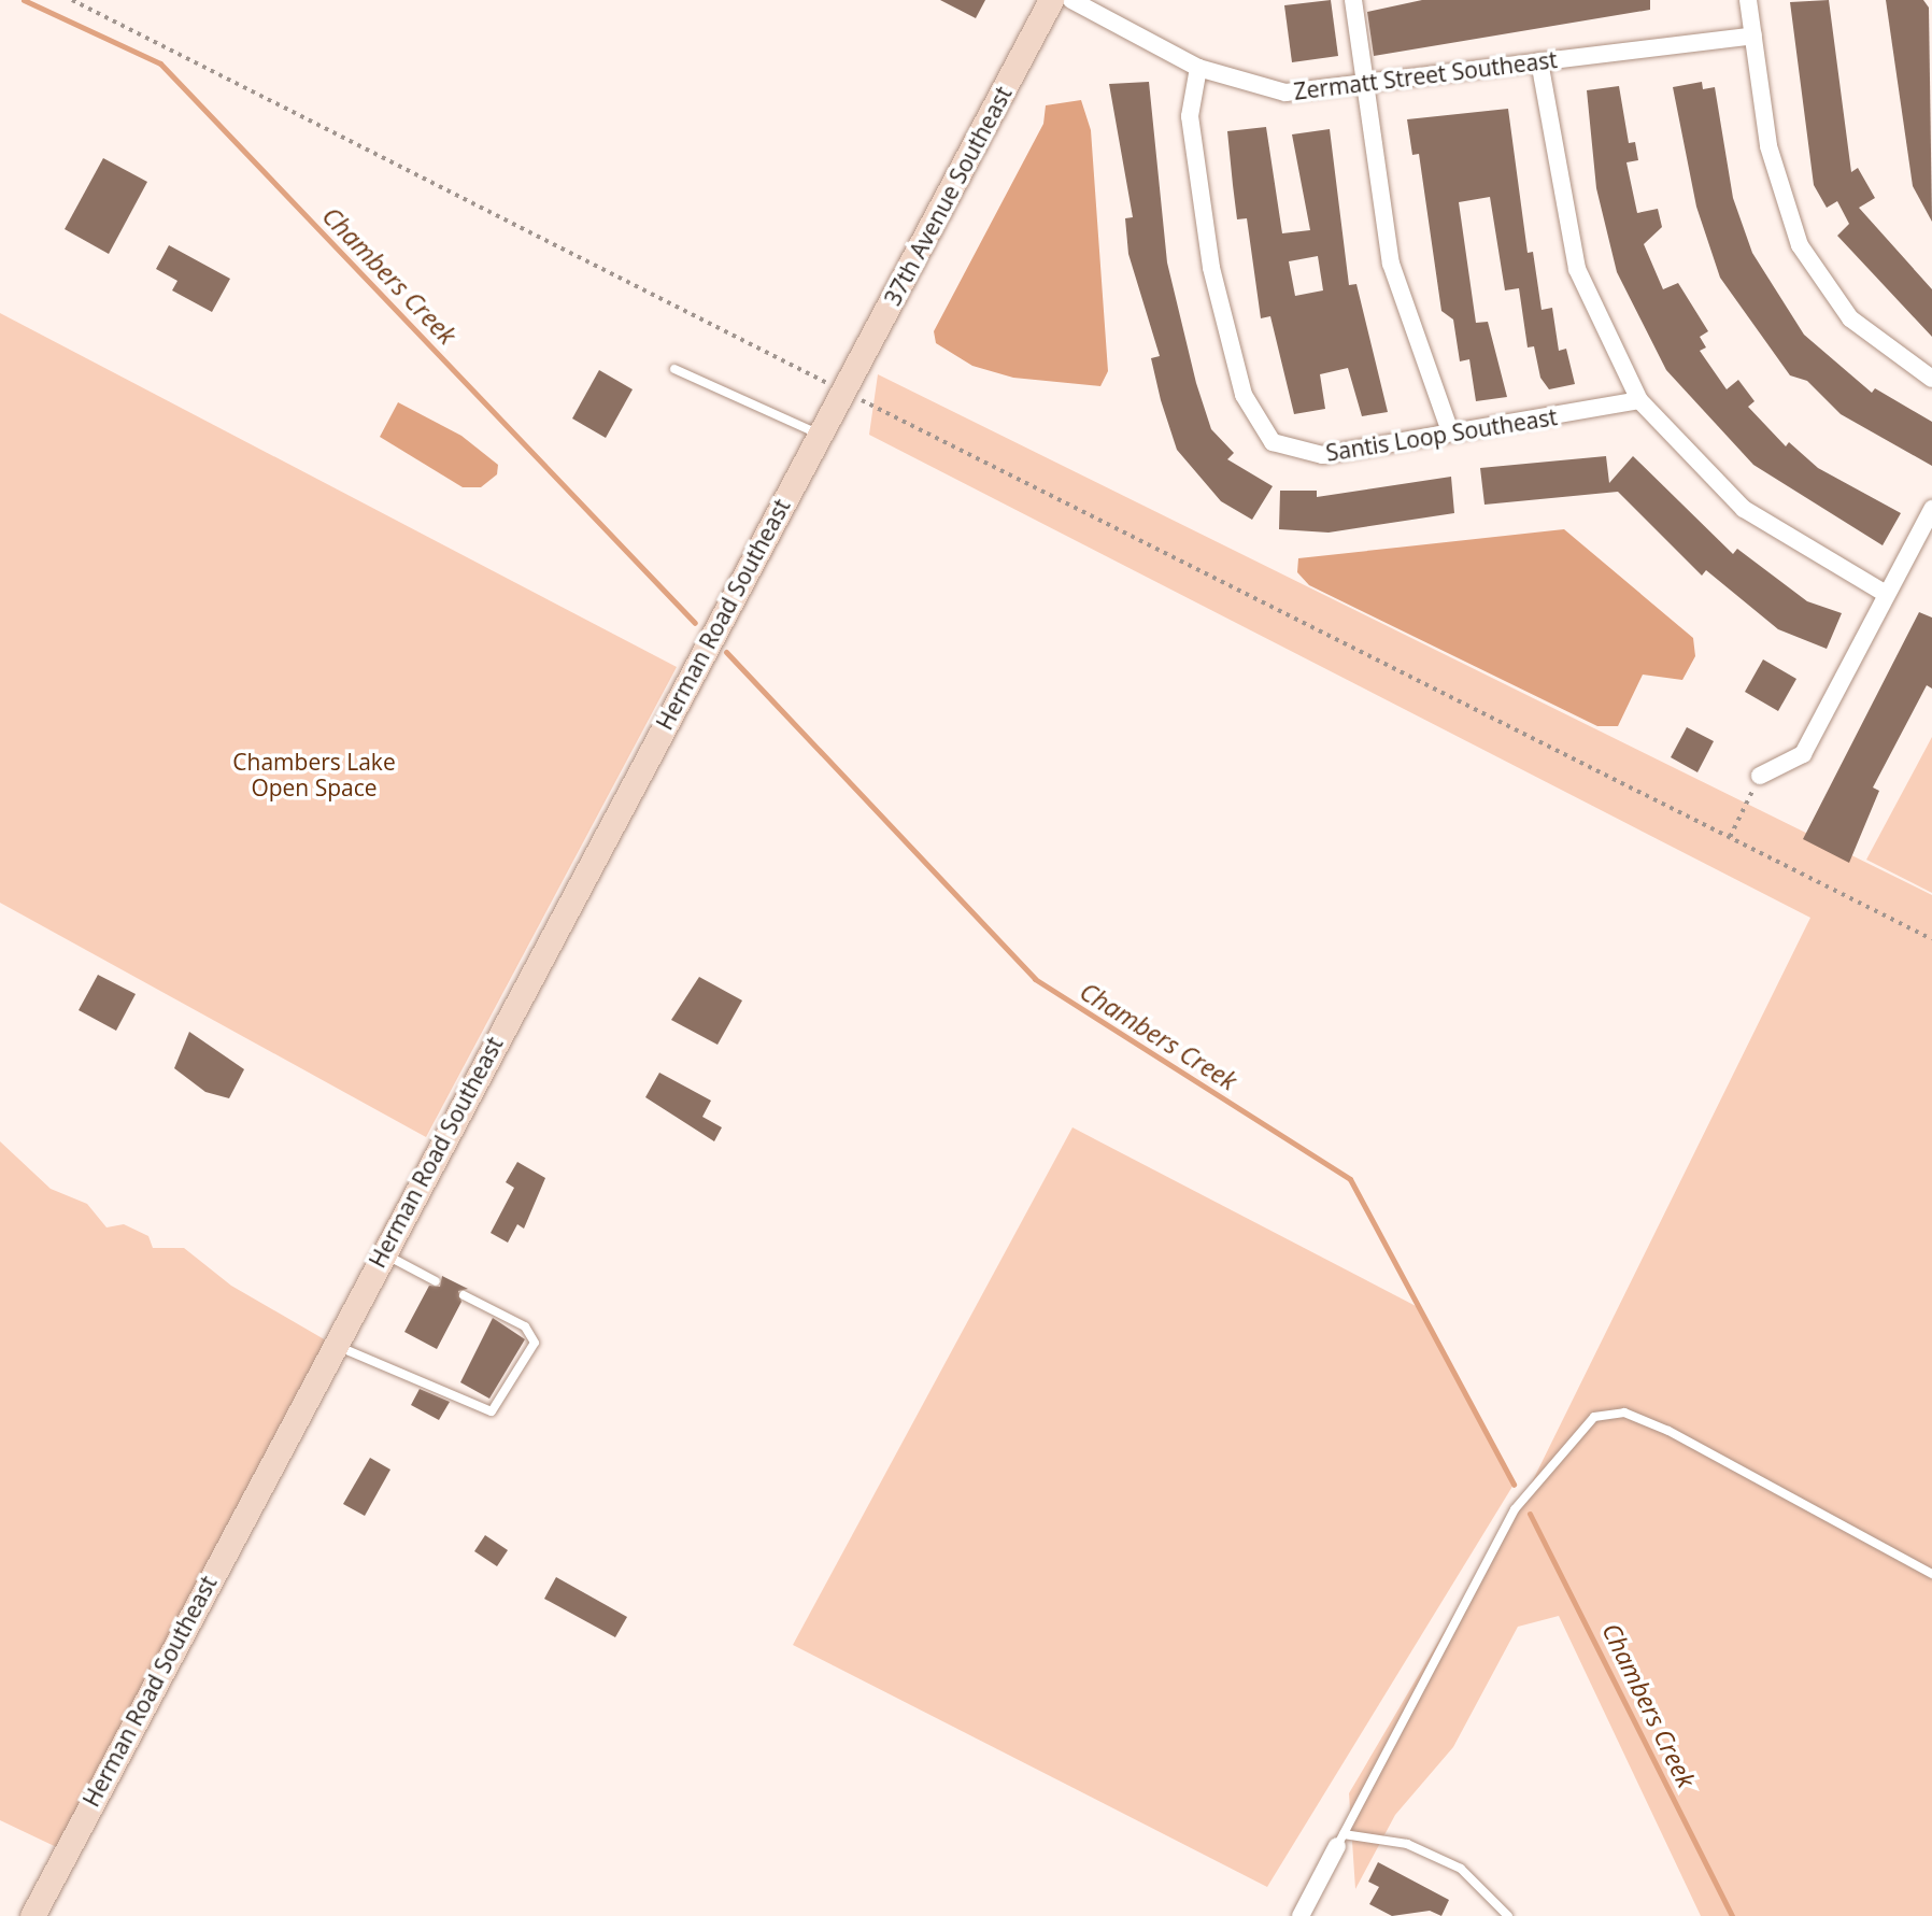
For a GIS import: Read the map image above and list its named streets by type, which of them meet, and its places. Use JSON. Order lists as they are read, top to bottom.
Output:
{
  "streets": {
    "street": [
      "Zermatt Street Southeast",
      "37th Avenue Southeast",
      "Santis Loop Southeast",
      "Herman Road Southeast"
    ]
  },
  "crossings": [
    ["Zermatt Street Southeast", "Santis Loop Southeast"],
    ["37th Avenue Southeast", "Herman Road Southeast"]
  ],
  "water": ["Chambers Creek"],
  "parks": ["Chambers Lake Open Space"]
}
